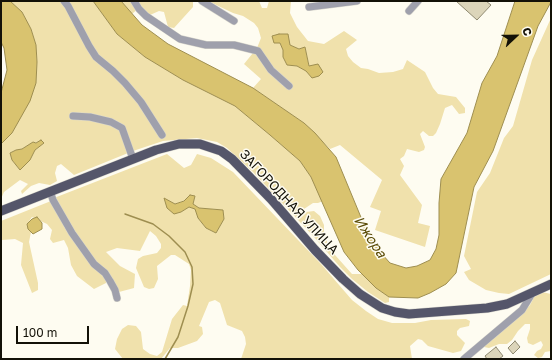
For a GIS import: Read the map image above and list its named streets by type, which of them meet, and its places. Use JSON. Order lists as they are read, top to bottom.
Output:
{
  "streets": {
    "main road": ["ЗАГОРОДНАЯ УЛИЦА"]
  },
  "water": ["Ижора"],
  "scale_bar": "100 m",
  "north": "right"
}
